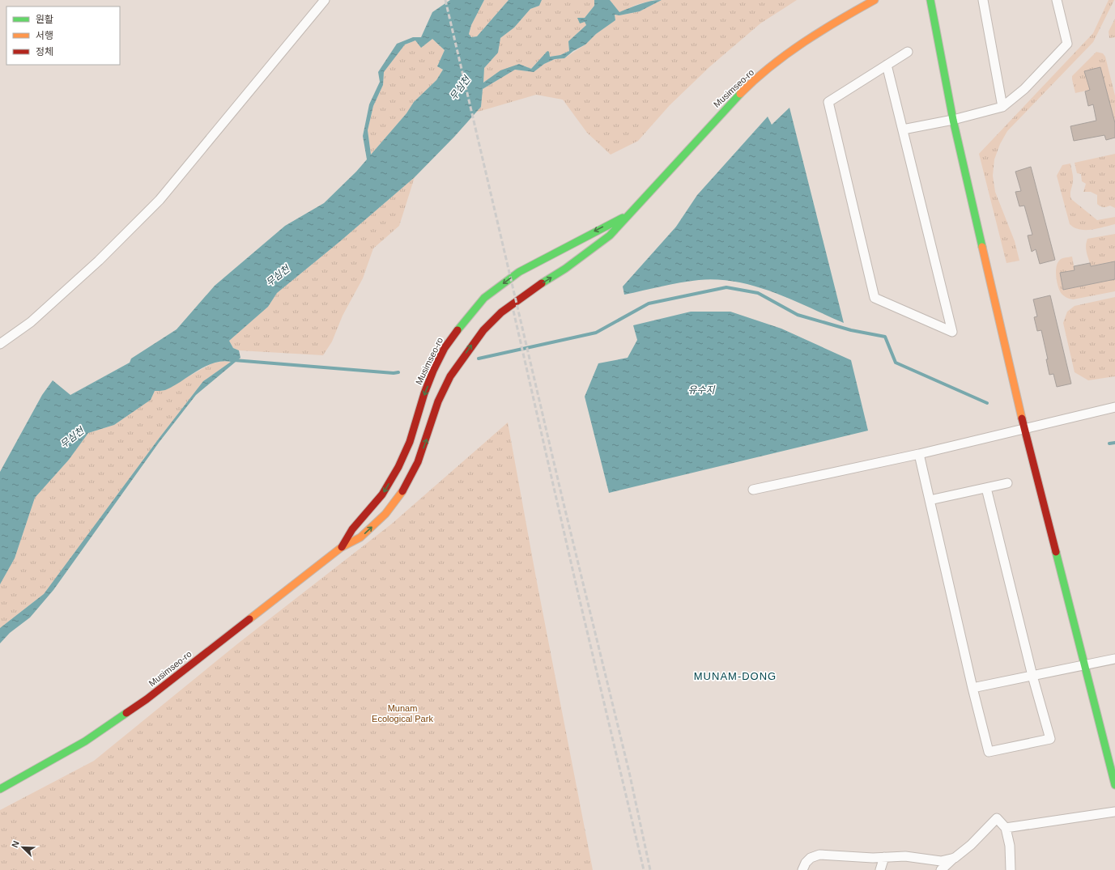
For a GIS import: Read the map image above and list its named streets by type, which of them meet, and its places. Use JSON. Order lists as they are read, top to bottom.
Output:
{
  "streets": {
    "street": ["Musimseo-ro"]
  },
  "districts": ["MUNAM-DONG"],
  "water": ["무심천", "유수지"],
  "parks": ["Munam Ecological Park"],
  "legend": ["원활", "서행", "정체"],
  "north": "top left"
}
